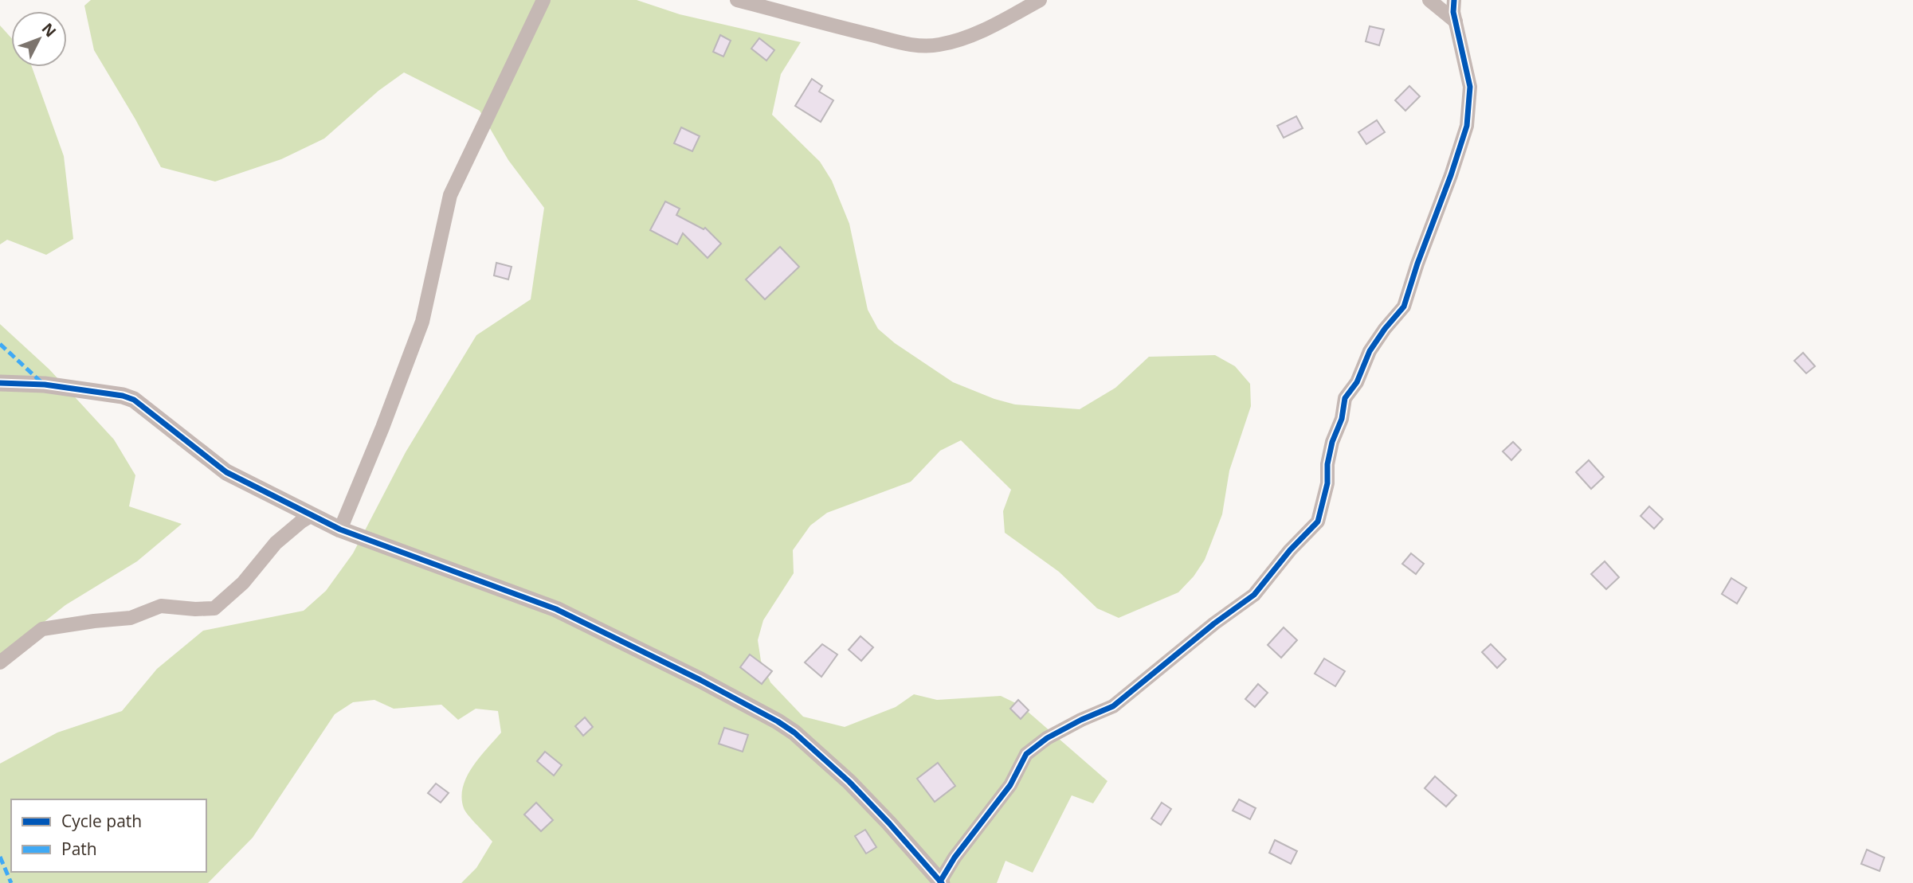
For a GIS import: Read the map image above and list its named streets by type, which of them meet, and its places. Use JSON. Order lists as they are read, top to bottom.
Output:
{
  "legend": ["Cycle path", "Path"],
  "north": "top right"
}
